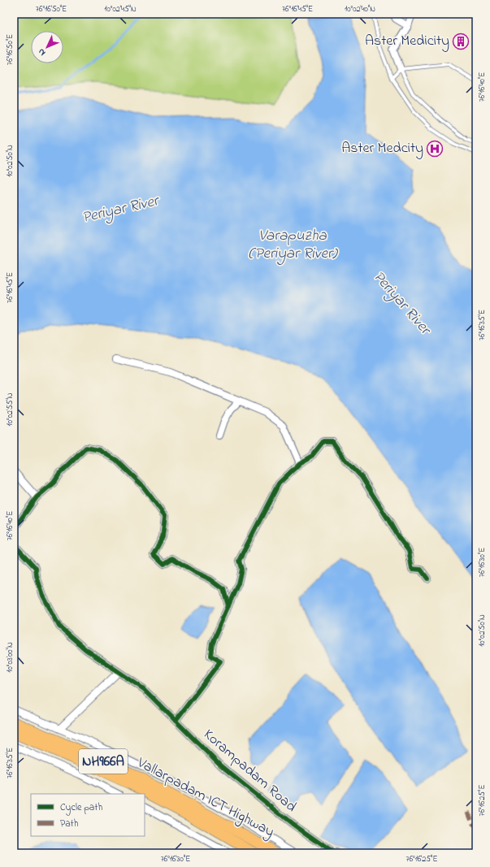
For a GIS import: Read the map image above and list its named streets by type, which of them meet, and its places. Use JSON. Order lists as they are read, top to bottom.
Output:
{
  "streets": {
    "highway": ["NH966A", "Vallarpadam ICT Highway"],
    "street": ["Korampadam Road"]
  },
  "water": ["Periyar River", "Varapuzha (Periyar River)"],
  "places": {
    "building": ["Aster Medicity"],
    "hospital": ["Aster Medcity"]
  },
  "legend": ["Cycle path", "Path"],
  "north": "bottom left",
  "coordinates": [
    "76°16'50\"E",
    "10°02'45\"N",
    "76°16'45\"E",
    "10°02'40\"N",
    "76°16'40\"E",
    "10°02'50\"N",
    "76°16'35\"E",
    "10°02'55\"N",
    "76°16'30\"E",
    "10°03'00\"N",
    "76°16'25\"E"
  ]
}
